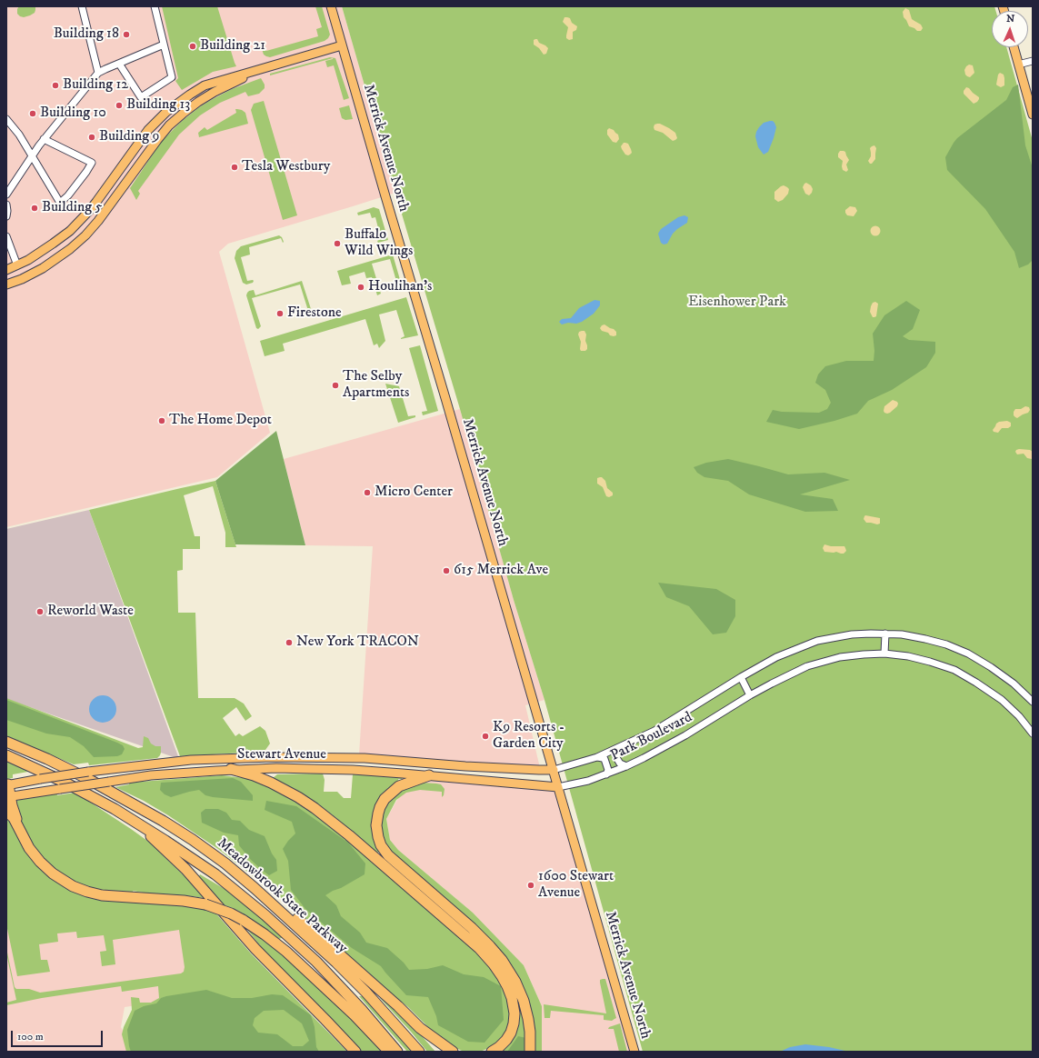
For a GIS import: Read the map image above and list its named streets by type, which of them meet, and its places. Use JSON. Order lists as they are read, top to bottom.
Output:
{
  "streets": {
    "highway": ["Meadowbrook State Parkway"],
    "main road": ["Merrick Avenue North", "Stewart Avenue"],
    "street": ["Park Boulevard"]
  },
  "crossings": [
    ["Merrick Avenue North", "Park Boulevard"],
    ["Merrick Avenue North", "Stewart Avenue"],
    ["Park Boulevard", "Stewart Avenue"]
  ],
  "parks": ["Eisenhower Park"],
  "places": [
    "Building 18",
    "Building 21",
    "Building 12",
    "Building 13",
    "Building 10",
    "Building 9",
    "Tesla Westbury",
    "Building 5",
    "Buffalo Wild Wings",
    "Houlihan's",
    "Firestone",
    "The Selby Apartments",
    "The Home Depot",
    "Micro Center",
    "615 Merrick Ave",
    "Reworld Waste",
    "New York TRACON",
    "K9 Resorts - Garden City",
    "1600 Stewart Avenue"
  ],
  "scale_bar": "100 m",
  "north": "top"
}
